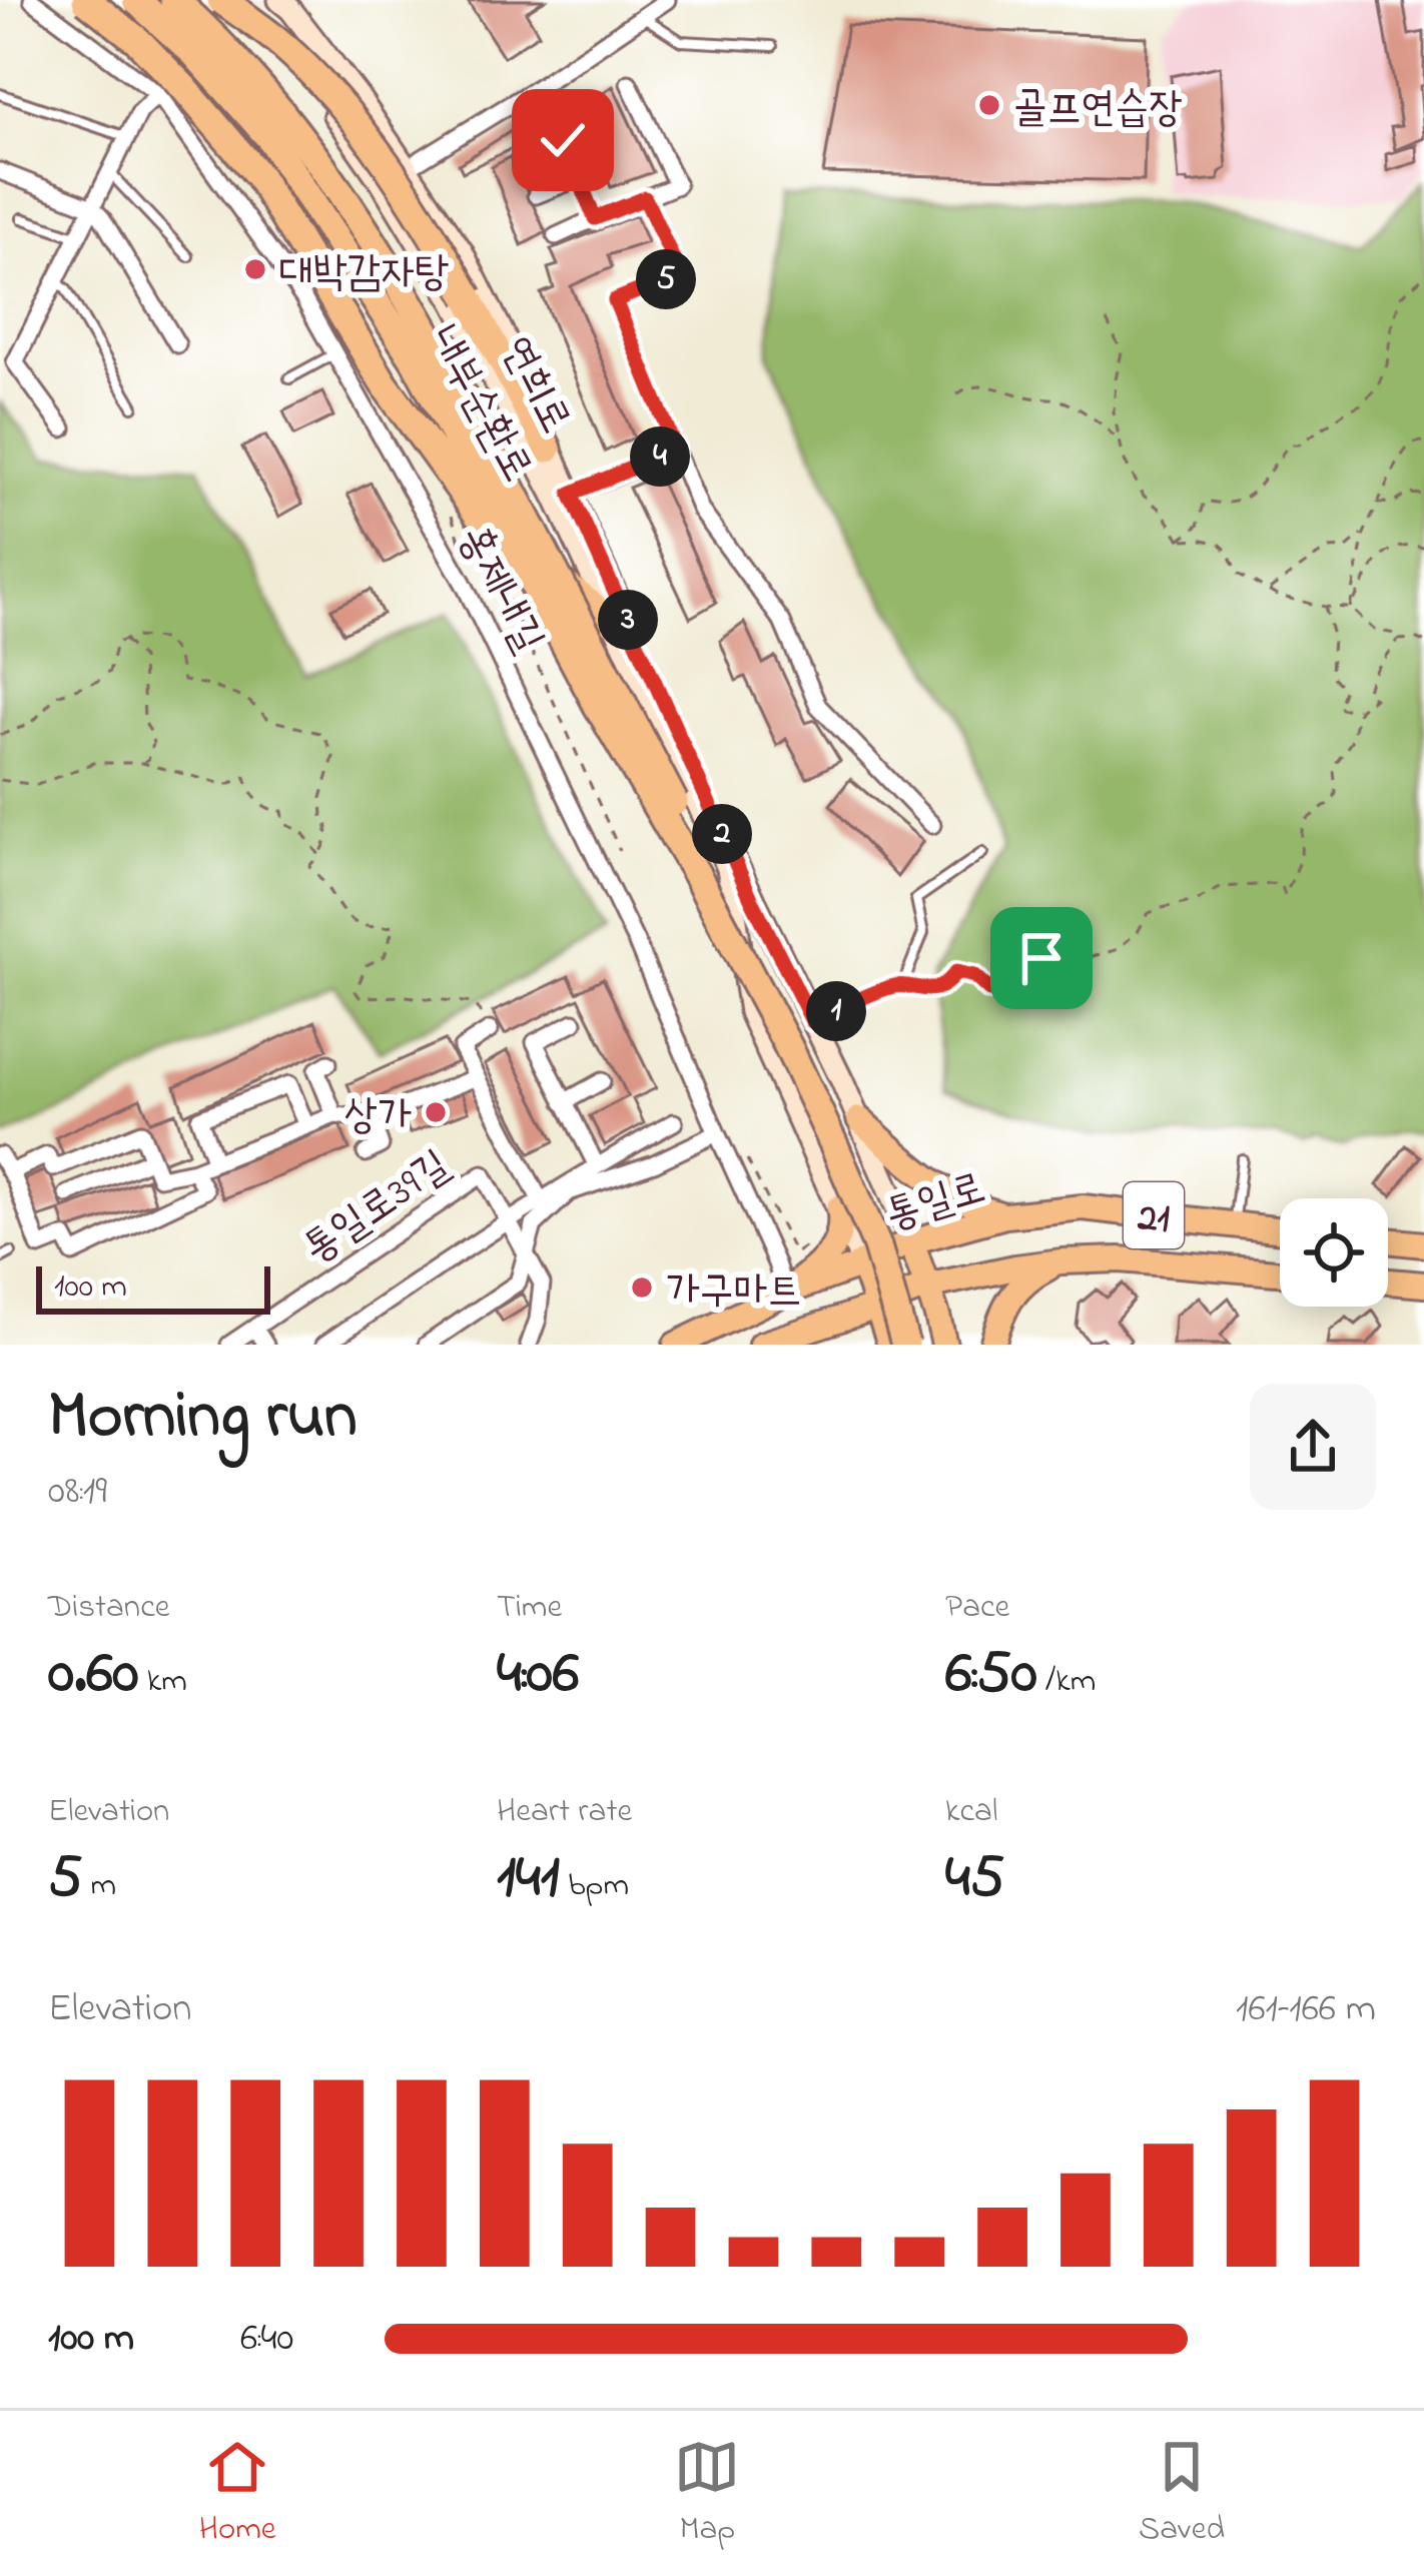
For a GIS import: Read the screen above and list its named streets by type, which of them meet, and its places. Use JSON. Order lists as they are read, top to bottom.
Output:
{
  "streets": {
    "highway": ["내부순환로"],
    "main road": ["연희로", "통일로", "21"],
    "street": ["홍제내길", "통일로39길"]
  },
  "crossings": [
    ["연희로", "통일로"],
    ["홍제내길", "통일로"]
  ],
  "places": [
    "골프연습장",
    "대박감자탕",
    "상가",
    "가구마트"
  ],
  "scale_bar": "100 m",
  "page": {
    "pins": [
      "5",
      "4",
      "3",
      "2",
      "1"
    ],
    "scale": "100 m",
    "heading": ["Morning run", "08:19"],
    "stats": [
      ["Distance", "0.60 km"],
      ["Time", "4:06"],
      ["Pace", "6:50 /km"],
      ["Elevation", "5 m"],
      ["Heart rate", "141 bpm"],
      ["kcal", "45"]
    ],
    "chart": ["Elevation", "161–166 m"],
    "list": [
      {
        "name": "100 m",
        "note": "6:40"
      }
    ],
    "tabs": ["Home", "Map", "Saved"]
  }
}
